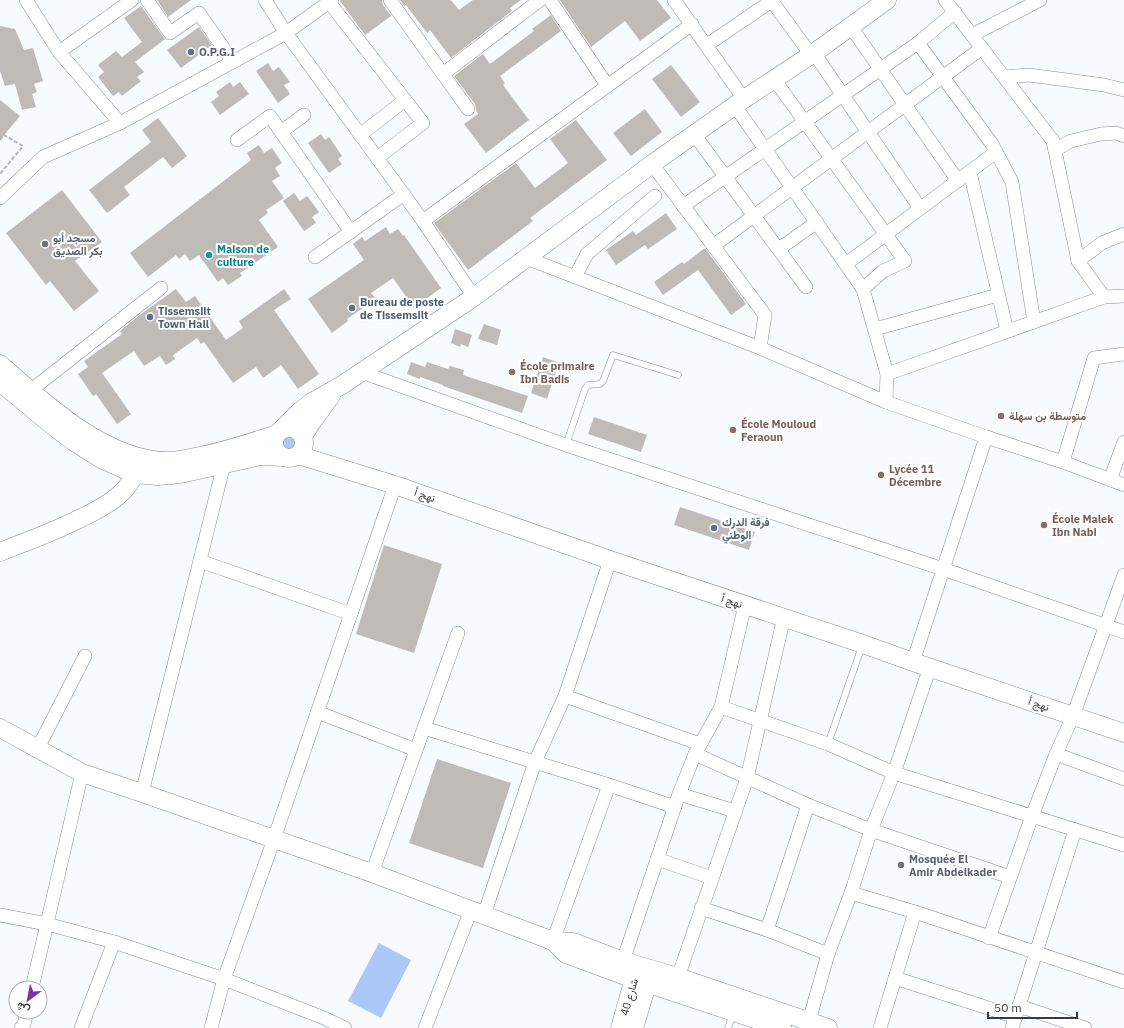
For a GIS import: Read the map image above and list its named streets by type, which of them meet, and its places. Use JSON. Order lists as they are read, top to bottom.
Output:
{
  "streets": {
    "main road": ["نهج أ", "شارع 40"]
  },
  "places": [
    "O.P.G.I",
    "مسجد أبو بكر الصديق",
    "Maison de culture",
    "Bureau de poste de Tissemsilt",
    "Tissemsilt Town Hall",
    "École primaire Ibn Badis",
    "متوسطة بن سهلة",
    "École Mouloud Feraoun",
    "Lycée 11 Décembre",
    "École Malek Ibn Nabi",
    "فرقة الدرك الوطني",
    "Mosquée El Amir Abdelkader"
  ],
  "scale_bar": "50 m",
  "north": "bottom left"
}
